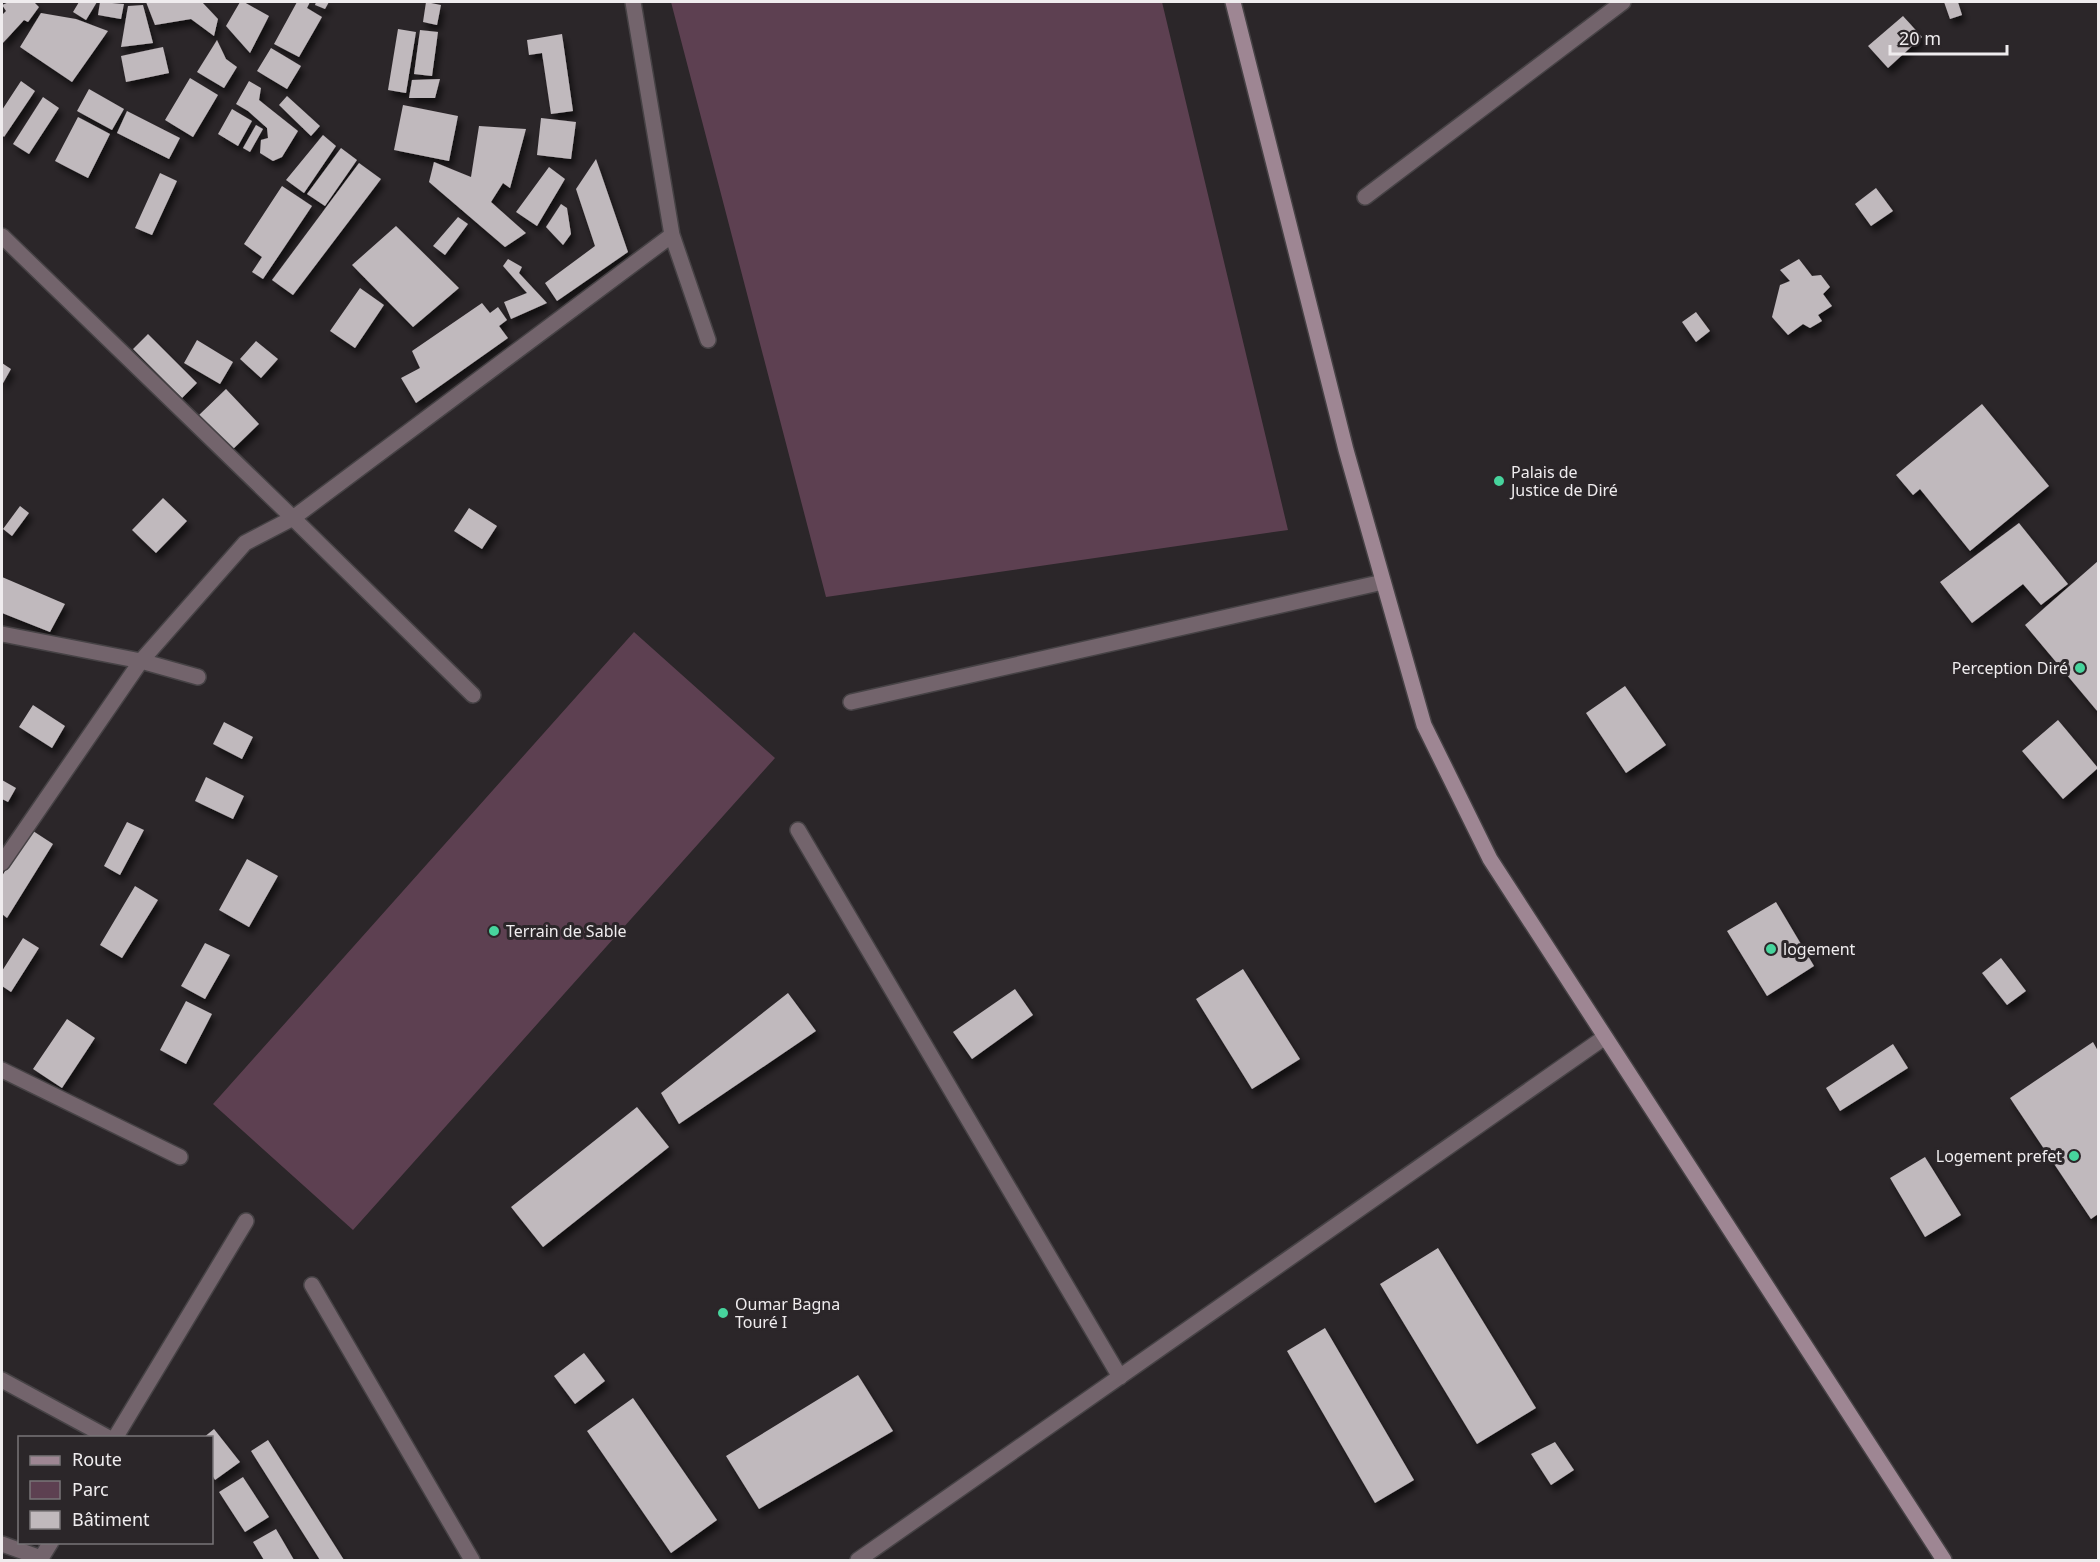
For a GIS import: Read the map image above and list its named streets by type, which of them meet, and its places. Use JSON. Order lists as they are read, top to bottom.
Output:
{
  "places": [
    "Palais de Justice de Diré",
    "Perception Diré",
    "Terrain de Sable",
    "logement",
    "Logement prefet",
    "Oumar Bagna Touré I"
  ],
  "legend": ["Route", "Parc", "Bâtiment"],
  "scale_bar": "20 m"
}
